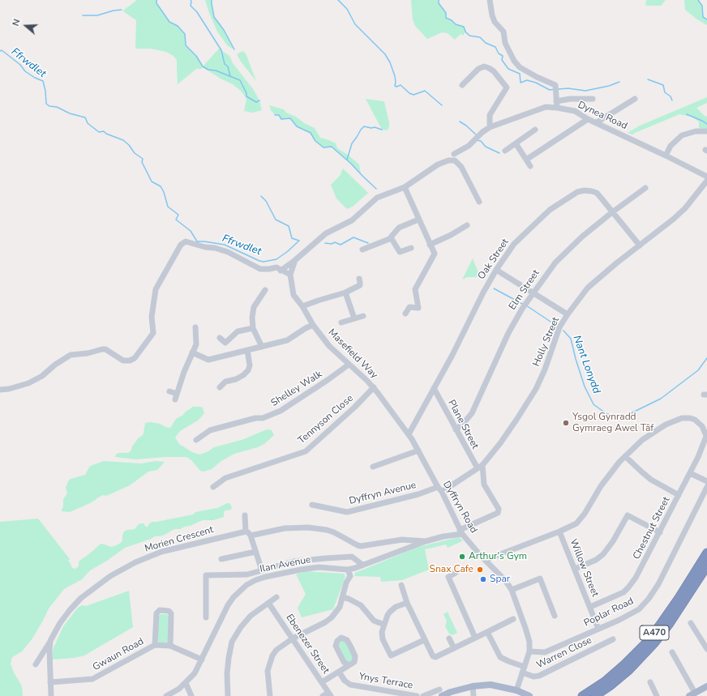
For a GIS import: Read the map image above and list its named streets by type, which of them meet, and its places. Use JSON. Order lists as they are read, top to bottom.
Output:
{
  "streets": {
    "highway": ["A470"],
    "street": [
      "Dynea Road",
      "Oak Street",
      "Elm Street",
      "Holly Street",
      "Masefield Way",
      "Shelley Walk",
      "Tennyson Close",
      "Plane Street",
      "Dyffryn Avenue",
      "Dyffryn Road",
      "Chestnut Street",
      "Morien Crescent",
      "Ilan Avenue",
      "Willow Street",
      "Poplar Road",
      "Ebenezer Street",
      "Warren Close",
      "Gwaun Road",
      "Ynys Terrace"
    ]
  },
  "crossings": [
    ["Oak Street", "Elm Street"],
    ["Oak Street", "Holly Street"],
    ["Oak Street", "Plane Street"],
    ["Oak Street", "Dyffryn Road"],
    ["Elm Street", "Plane Street"],
    ["Holly Street", "Plane Street"],
    ["Holly Street", "Dyffryn Road"],
    ["Masefield Way", "Shelley Walk"],
    ["Masefield Way", "Tennyson Close"],
    ["Masefield Way", "Dyffryn Road"],
    ["Dyffryn Avenue", "Dyffryn Road"],
    ["Dyffryn Road", "Poplar Road"],
    ["Dyffryn Road", "Warren Close"],
    ["Chestnut Street", "Willow Street"],
    ["Morien Crescent", "Gwaun Road"],
    ["Ilan Avenue", "Gwaun Road"],
    ["Willow Street", "Poplar Road"]
  ],
  "water": ["Ffrwdlet", "Nant Lonydd"],
  "places": [
    "Ysgol Gynradd Gymraeg Awel Tâf",
    "Arthur's Gym",
    "Snax Cafe",
    "Spar"
  ],
  "north": "left"
}
